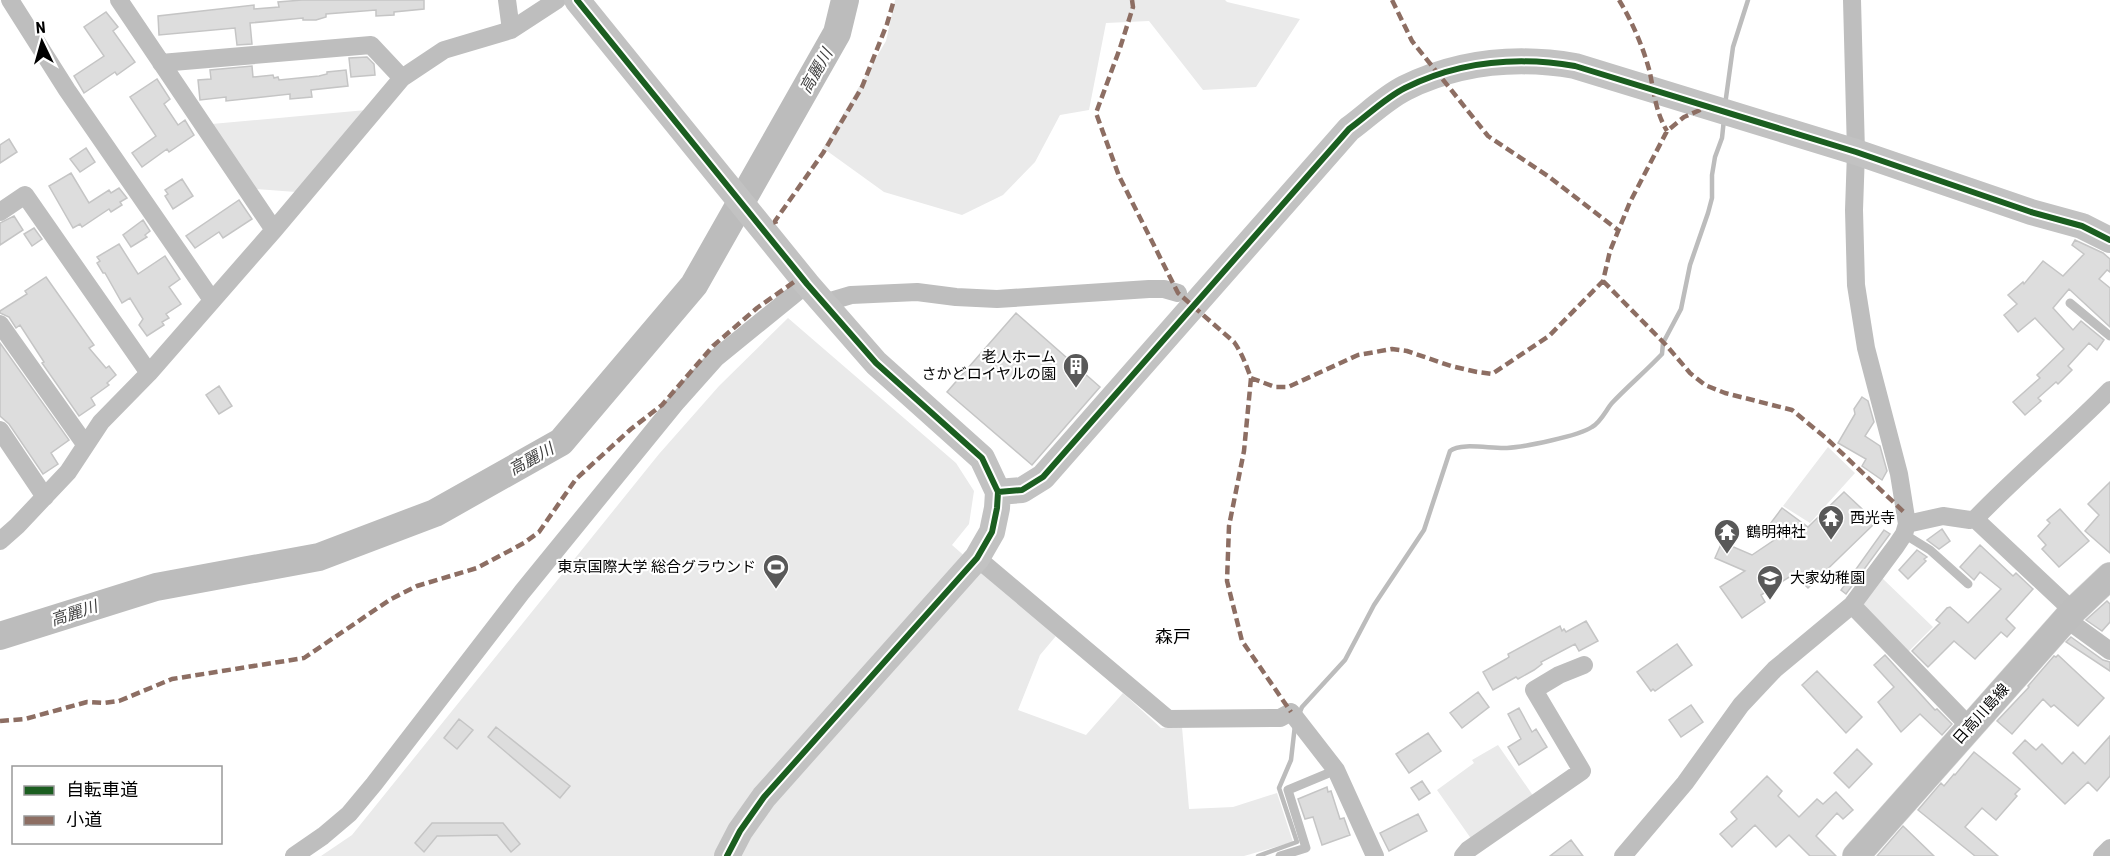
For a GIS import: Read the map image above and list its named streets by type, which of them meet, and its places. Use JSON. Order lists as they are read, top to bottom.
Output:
{
  "streets": {
    "main road": ["日高川島線"]
  },
  "districts": ["森戸"],
  "water": ["高麗川"],
  "places": {
    "building": ["老人ホーム さかどロイヤルの園"],
    "temple": ["西光寺", "鶴明神社"],
    "sports": ["東京国際大学 総合グラウンド"],
    "school or university": ["大家幼稚園"]
  },
  "legend": ["自転車道", "小道"],
  "north": "top"
}
